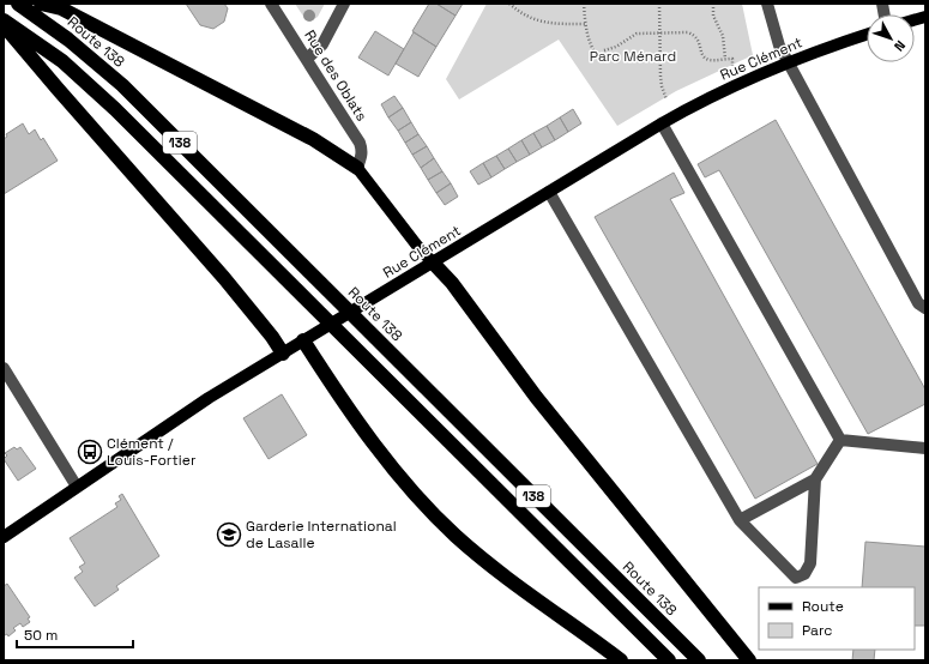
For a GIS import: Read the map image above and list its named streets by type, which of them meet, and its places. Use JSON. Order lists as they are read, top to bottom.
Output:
{
  "streets": {
    "highway": ["Route 138", "138"],
    "main road": ["Rue Clément"],
    "street": ["Rue des Oblats"]
  },
  "parks": ["Parc Ménard"],
  "places": {
    "bus stop": ["Clément / Louis-Fortier"],
    "school or university": ["Garderie International de Lasalle"]
  },
  "legend": ["Route", "Parc"],
  "scale_bar": "50 m",
  "north": "bottom right"
}
